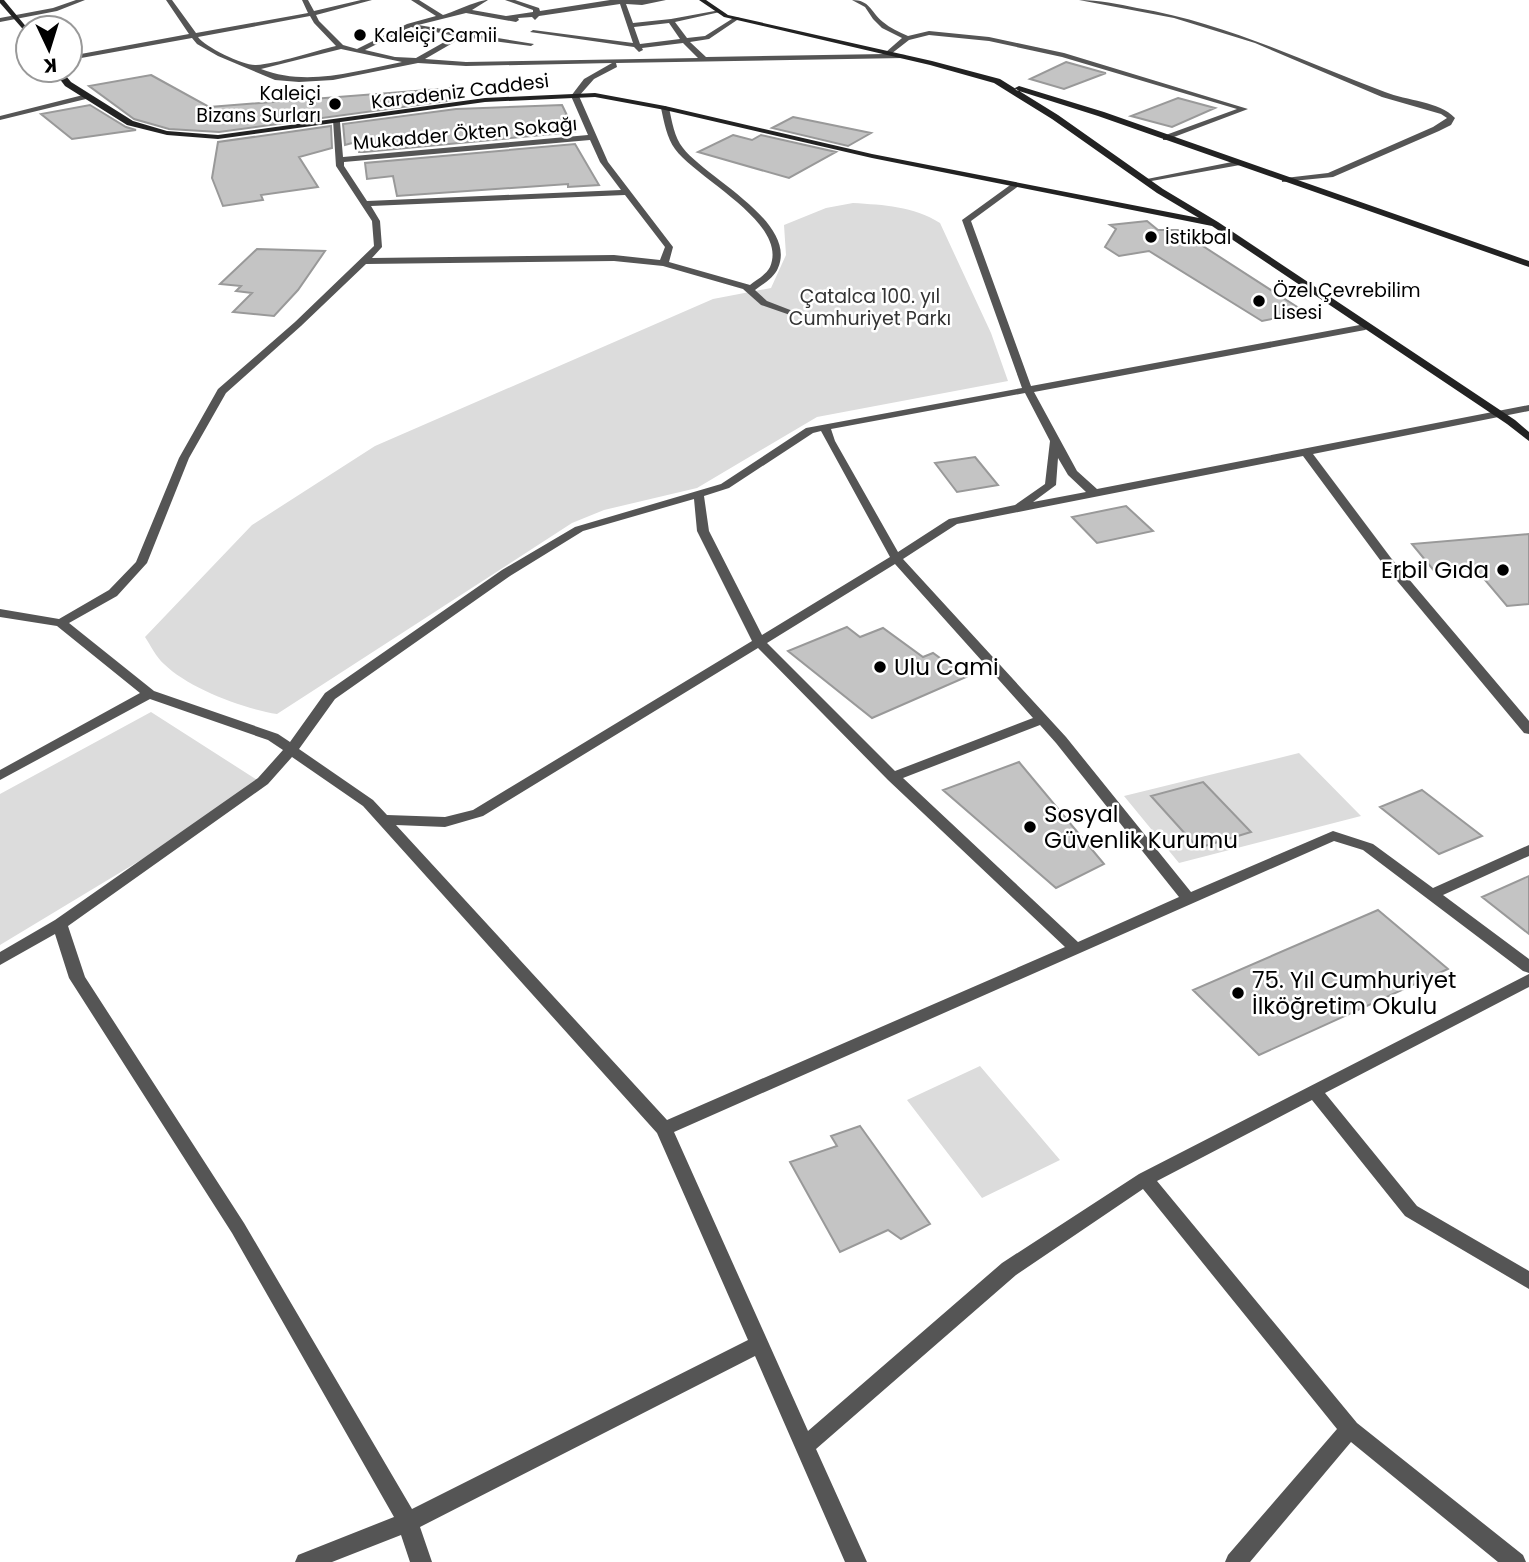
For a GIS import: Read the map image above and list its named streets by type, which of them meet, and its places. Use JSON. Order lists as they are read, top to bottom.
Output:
{
  "streets": {
    "street": ["Karadeniz Caddesi", "Mukadder Ökten Sokağı"]
  },
  "parks": ["Çatalca 100. yıl Cumhuriyet Parkı"],
  "places": [
    "Kaleiçi Camii",
    "Kaleiçi Bizans Surları",
    "İstikbal",
    "Özel Çevrebilim Lisesi",
    "Erbil Gıda",
    "Ulu Cami",
    "Sosyal Güvenlik Kurumu",
    "75. Yıl Cumhuriyet İlköğretim Okulu"
  ],
  "north": "bottom"
}
